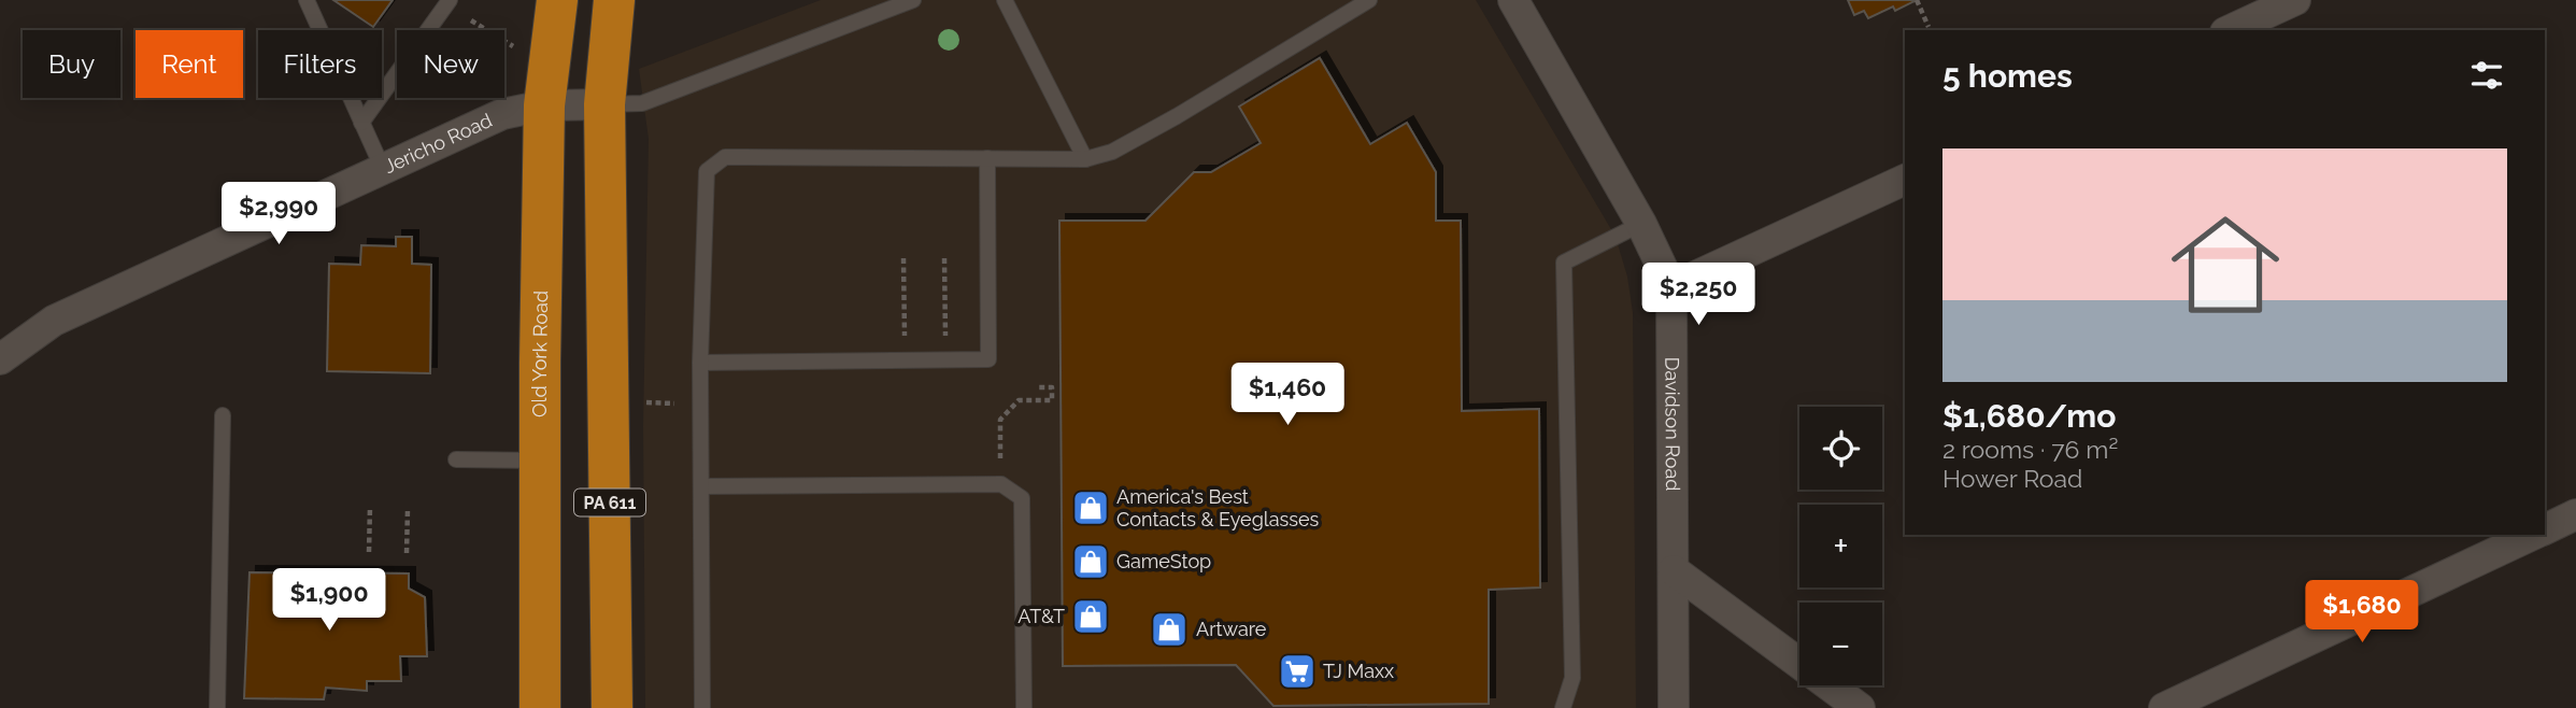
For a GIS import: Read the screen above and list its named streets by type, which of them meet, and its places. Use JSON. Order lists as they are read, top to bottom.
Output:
{
  "streets": {
    "highway": ["Old York Road", "PA 611"],
    "street": ["Jericho Road", "Davidson Road"]
  },
  "crossings": [
    ["Jericho Road", "Old York Road"],
    ["Jericho Road", "PA 611"]
  ],
  "places": {
    "shop": [
      "America's Best Contacts & Eyeglasses",
      "GameStop",
      "AT&T",
      "Artware"
    ],
    "supermarket": ["TJ Maxx"]
  },
  "page": {
    "chip": [
      "Buy",
      "Rent",
      "Filters",
      "New"
    ],
    "heading": "5 homes",
    "list": [
      {
        "name": "$1,680/mo",
        "note": "2 rooms · 76 m² · Hower Road"
      }
    ],
    "price": [
      "$2,990",
      "$2,250",
      "$1,460",
      "$1,900",
      "$1,680"
    ],
    "map_buttons": ["+", "−"]
  }
}
